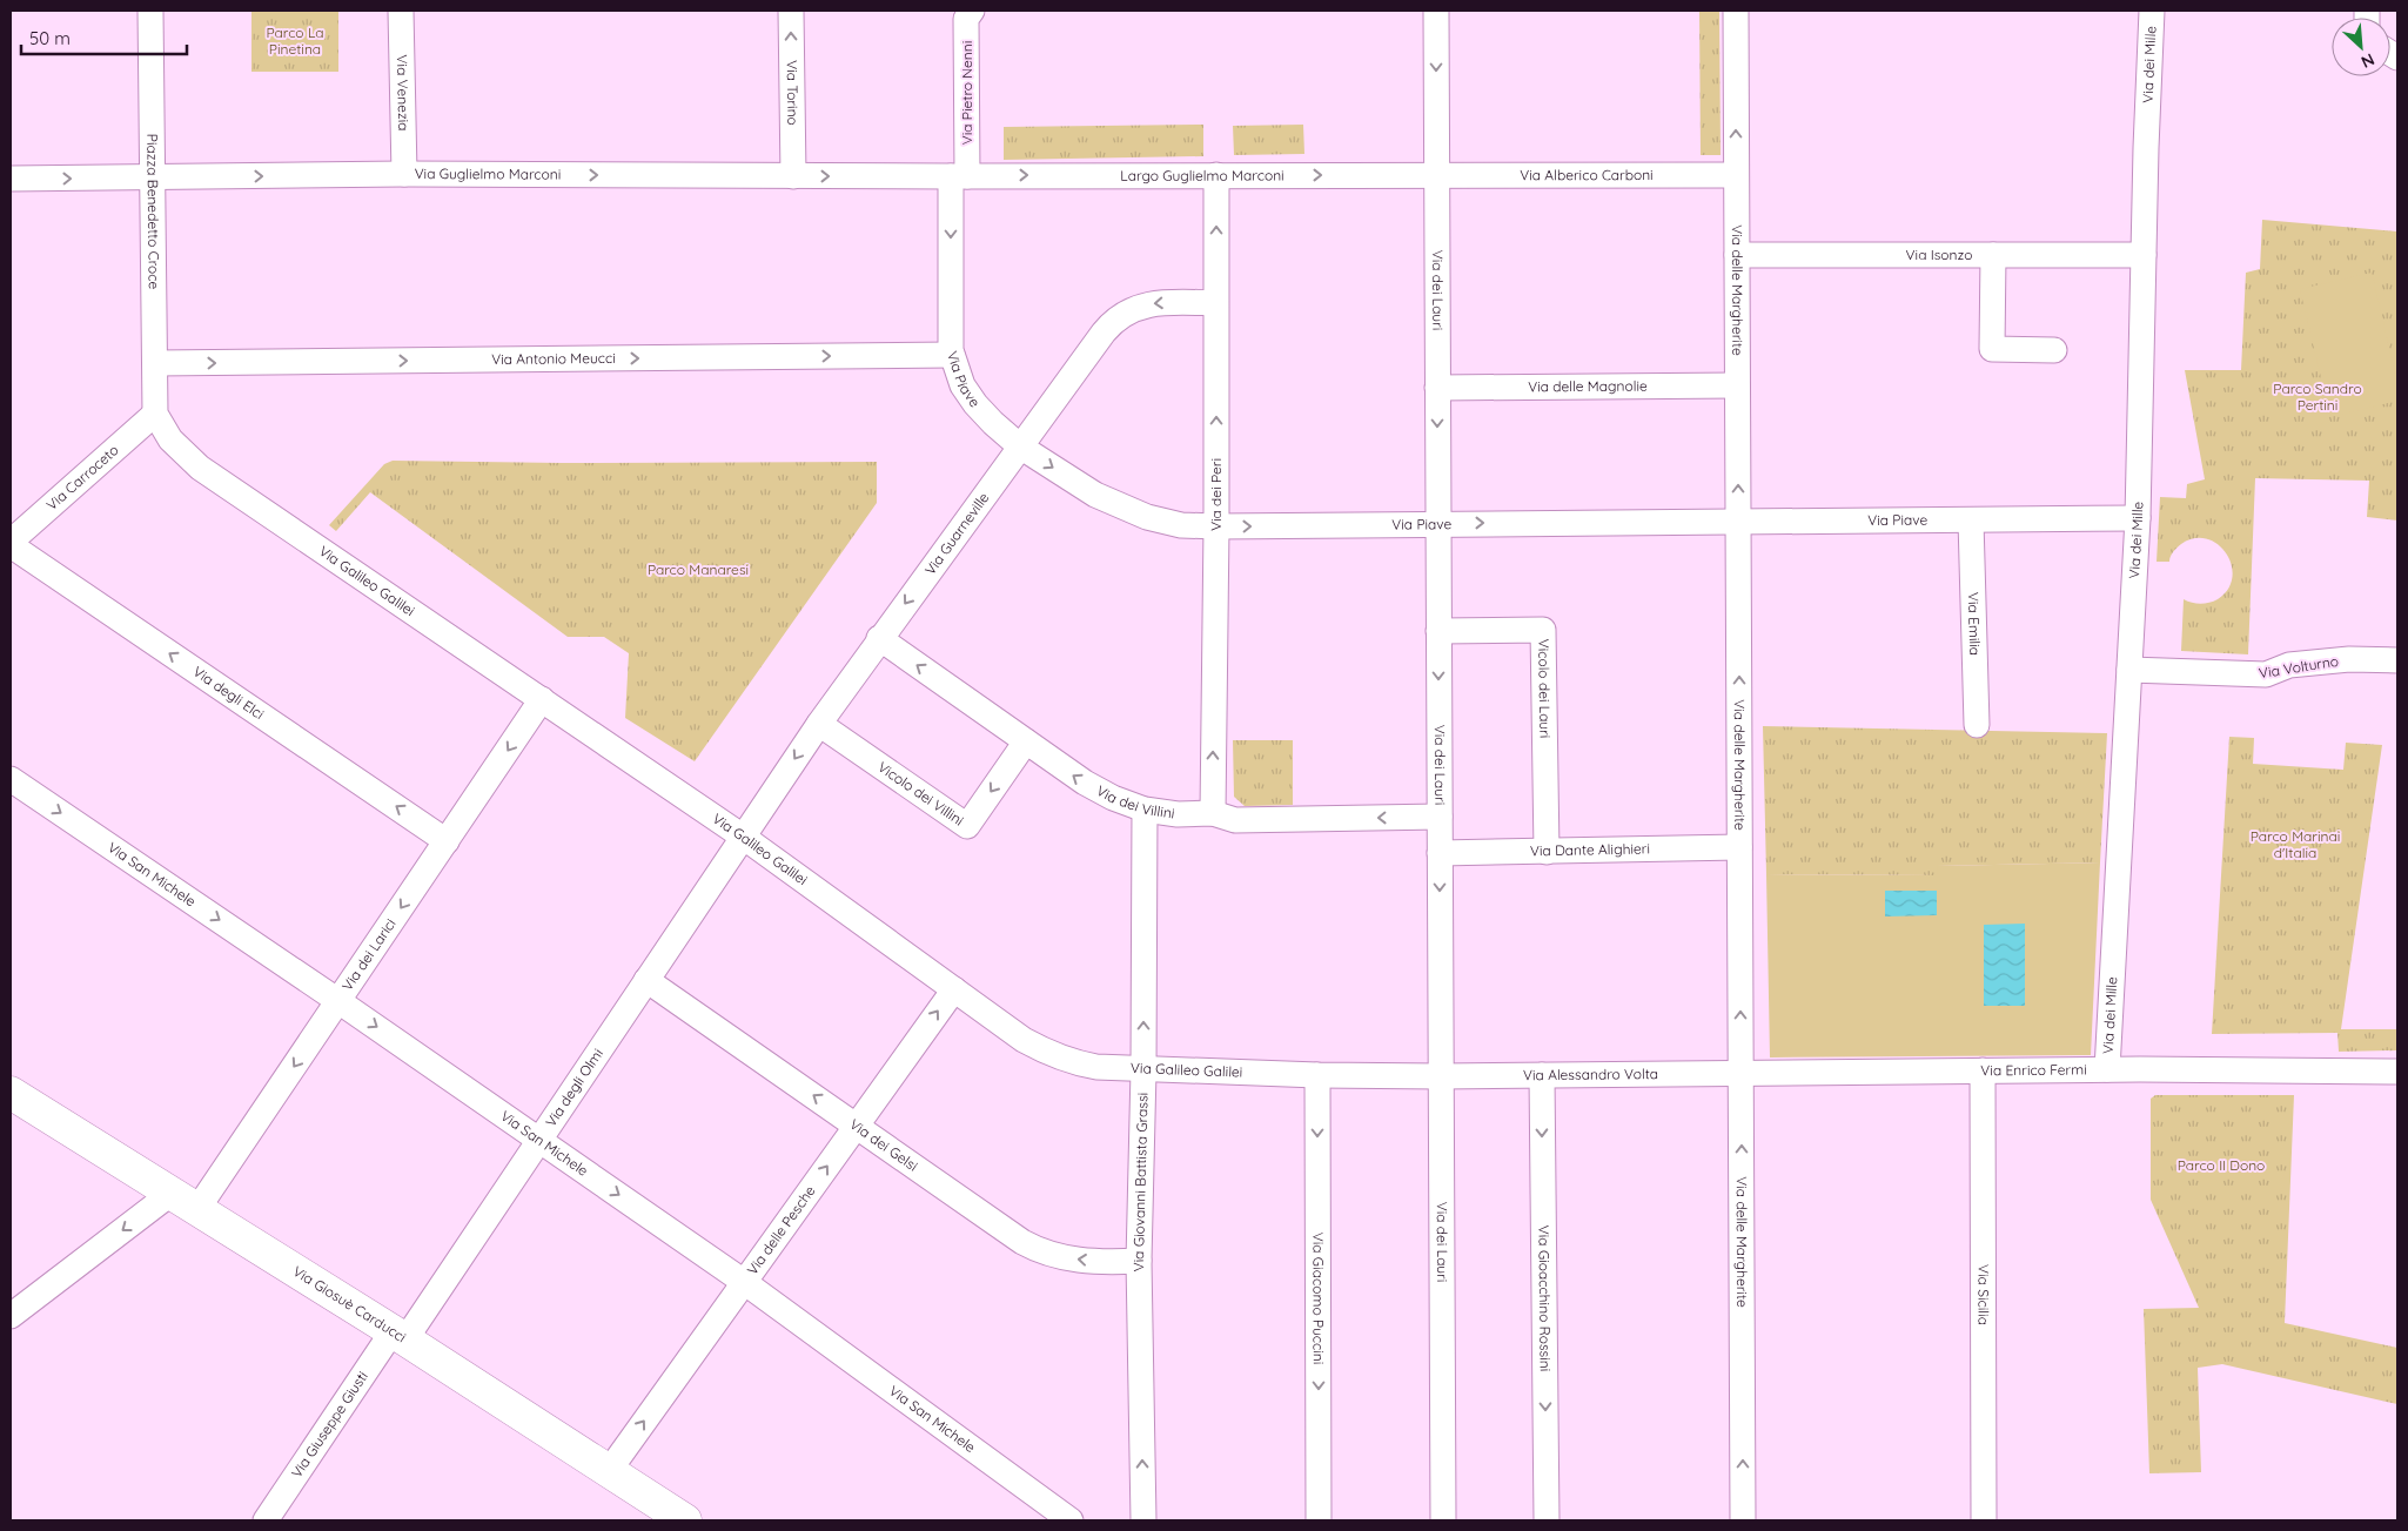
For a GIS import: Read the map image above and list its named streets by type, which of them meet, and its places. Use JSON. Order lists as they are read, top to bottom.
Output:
{
  "streets": {
    "street": [
      "Via dei Mille",
      "Via Venezia",
      "Via Torino",
      "Via Pietro Nenni",
      "Via Guglielmo Marconi",
      "Largo Guglielmo Marconi",
      "Via Alberico Carboni",
      "Piazza Benedetto Croce",
      "Via Isonzo",
      "Via dei Lauri",
      "Via delle Margherite",
      "Via Antonio Meucci",
      "Via Piave",
      "Via delle Magnolie",
      "Via Carroceto",
      "Via dei Peri",
      "Via Guarneville",
      "Via Galileo Galilei",
      "Via Emilia",
      "Via Volturno",
      "Vicolo dei Lauri",
      "Via degli Elci",
      "Vicolo dei Villini",
      "Via dei Villini",
      "Via Dante Alighieri",
      "Via San Michele",
      "Via dei Larici",
      "Via Enrico Fermi",
      "Via Alessandro Volta",
      "Via degli Olmi",
      "Via dei Gelsi",
      "Via Giovanni Battista Grassi",
      "Via delle Pesche",
      "Via Sicilia",
      "Via Giacomo Puccini",
      "Via Gioacchino Rossini",
      "Via Giosuè Carducci",
      "Via Giuseppe Giusti"
    ]
  },
  "crossings": [
    ["Via dei Mille", "Via Isonzo"],
    ["Via dei Mille", "Via Piave"],
    ["Via dei Mille", "Via Volturno"],
    ["Via dei Mille", "Via Enrico Fermi"],
    ["Via Venezia", "Via Guglielmo Marconi"],
    ["Via Torino", "Via Guglielmo Marconi"],
    ["Via Pietro Nenni", "Via Guglielmo Marconi"],
    ["Via Pietro Nenni", "Largo Guglielmo Marconi"],
    ["Via Pietro Nenni", "Via Piave"],
    ["Via Guglielmo Marconi", "Largo Guglielmo Marconi"],
    ["Via Guglielmo Marconi", "Piazza Benedetto Croce"],
    ["Via Guglielmo Marconi", "Via Piave"],
    ["Largo Guglielmo Marconi", "Via Alberico Carboni"],
    ["Largo Guglielmo Marconi", "Via dei Lauri"],
    ["Largo Guglielmo Marconi", "Via Piave"],
    ["Largo Guglielmo Marconi", "Via dei Peri"],
    ["Via Alberico Carboni", "Via dei Lauri"],
    ["Via Alberico Carboni", "Via delle Margherite"],
    ["Piazza Benedetto Croce", "Via Antonio Meucci"],
    ["Piazza Benedetto Croce", "Via Carroceto"],
    ["Piazza Benedetto Croce", "Via Galileo Galilei"],
    ["Via Isonzo", "Via delle Margherite"],
    ["Via dei Lauri", "Via Piave"],
    ["Via dei Lauri", "Via delle Magnolie"],
    ["Via dei Lauri", "Via Galileo Galilei"],
    ["Via dei Lauri", "Vicolo dei Lauri"],
    ["Via dei Lauri", "Via dei Villini"],
    ["Via dei Lauri", "Via Dante Alighieri"],
    ["Via dei Lauri", "Via Alessandro Volta"],
    ["Via delle Margherite", "Via Piave"],
    ["Via delle Margherite", "Via delle Magnolie"],
    ["Via delle Margherite", "Via Dante Alighieri"],
    ["Via delle Margherite", "Via Enrico Fermi"],
    ["Via delle Margherite", "Via Alessandro Volta"],
    ["Via Antonio Meucci", "Via Piave"],
    ["Via Piave", "Via dei Peri"],
    ["Via Piave", "Via Guarneville"],
    ["Via Piave", "Via Emilia"],
    ["Via Carroceto", "Via Galileo Galilei"],
    ["Via Carroceto", "Via degli Elci"],
    ["Via dei Peri", "Via Guarneville"],
    ["Via dei Peri", "Via dei Villini"],
    ["Via Guarneville", "Via Galileo Galilei"],
    ["Via Guarneville", "Vicolo dei Villini"],
    ["Via Guarneville", "Via dei Villini"],
    ["Via Guarneville", "Via degli Olmi"],
    ["Via Galileo Galilei", "Via dei Larici"],
    ["Via Galileo Galilei", "Via Alessandro Volta"],
    ["Via Galileo Galilei", "Via degli Olmi"],
    ["Via Galileo Galilei", "Via Giovanni Battista Grassi"],
    ["Via Galileo Galilei", "Via delle Pesche"],
    ["Via Galileo Galilei", "Via Giacomo Puccini"],
    ["Vicolo dei Lauri", "Via Dante Alighieri"],
    ["Via degli Elci", "Via dei Larici"],
    ["Vicolo dei Villini", "Via dei Villini"],
    ["Via dei Villini", "Via Giovanni Battista Grassi"],
    ["Via San Michele", "Via dei Larici"],
    ["Via San Michele", "Via degli Olmi"],
    ["Via San Michele", "Via delle Pesche"],
    ["Via dei Larici", "Via Giosuè Carducci"],
    ["Via Enrico Fermi", "Via Alessandro Volta"],
    ["Via Enrico Fermi", "Via Sicilia"],
    ["Via Alessandro Volta", "Via Gioacchino Rossini"],
    ["Via degli Olmi", "Via dei Gelsi"],
    ["Via degli Olmi", "Via Giosuè Carducci"],
    ["Via degli Olmi", "Via Giuseppe Giusti"],
    ["Via dei Gelsi", "Via Giovanni Battista Grassi"],
    ["Via dei Gelsi", "Via delle Pesche"],
    ["Via delle Pesche", "Via Giosuè Carducci"],
    ["Via Giosuè Carducci", "Via Giuseppe Giusti"]
  ],
  "one_way": [
    "Via Torino",
    "Via Guglielmo Marconi",
    "Largo Guglielmo Marconi",
    "Via dei Lauri",
    "Via delle Margherite",
    "Via Antonio Meucci",
    "Via Piave",
    "Via dei Peri",
    "Via Guarneville",
    "Via degli Elci",
    "Via dei Villini",
    "Via San Michele",
    "Via dei Larici",
    "Via dei Gelsi",
    "Via Giovanni Battista Grassi",
    "Via delle Pesche",
    "Via Giacomo Puccini",
    "Via Gioacchino Rossini"
  ],
  "parks": [
    "Parco La Pinetina",
    "Parco Sandro Pertini",
    "Parco Manaresi",
    "Parco Marinai d'Italia",
    "Parco Il Dono"
  ],
  "scale_bar": "50 m",
  "north": "bottom right"
}
